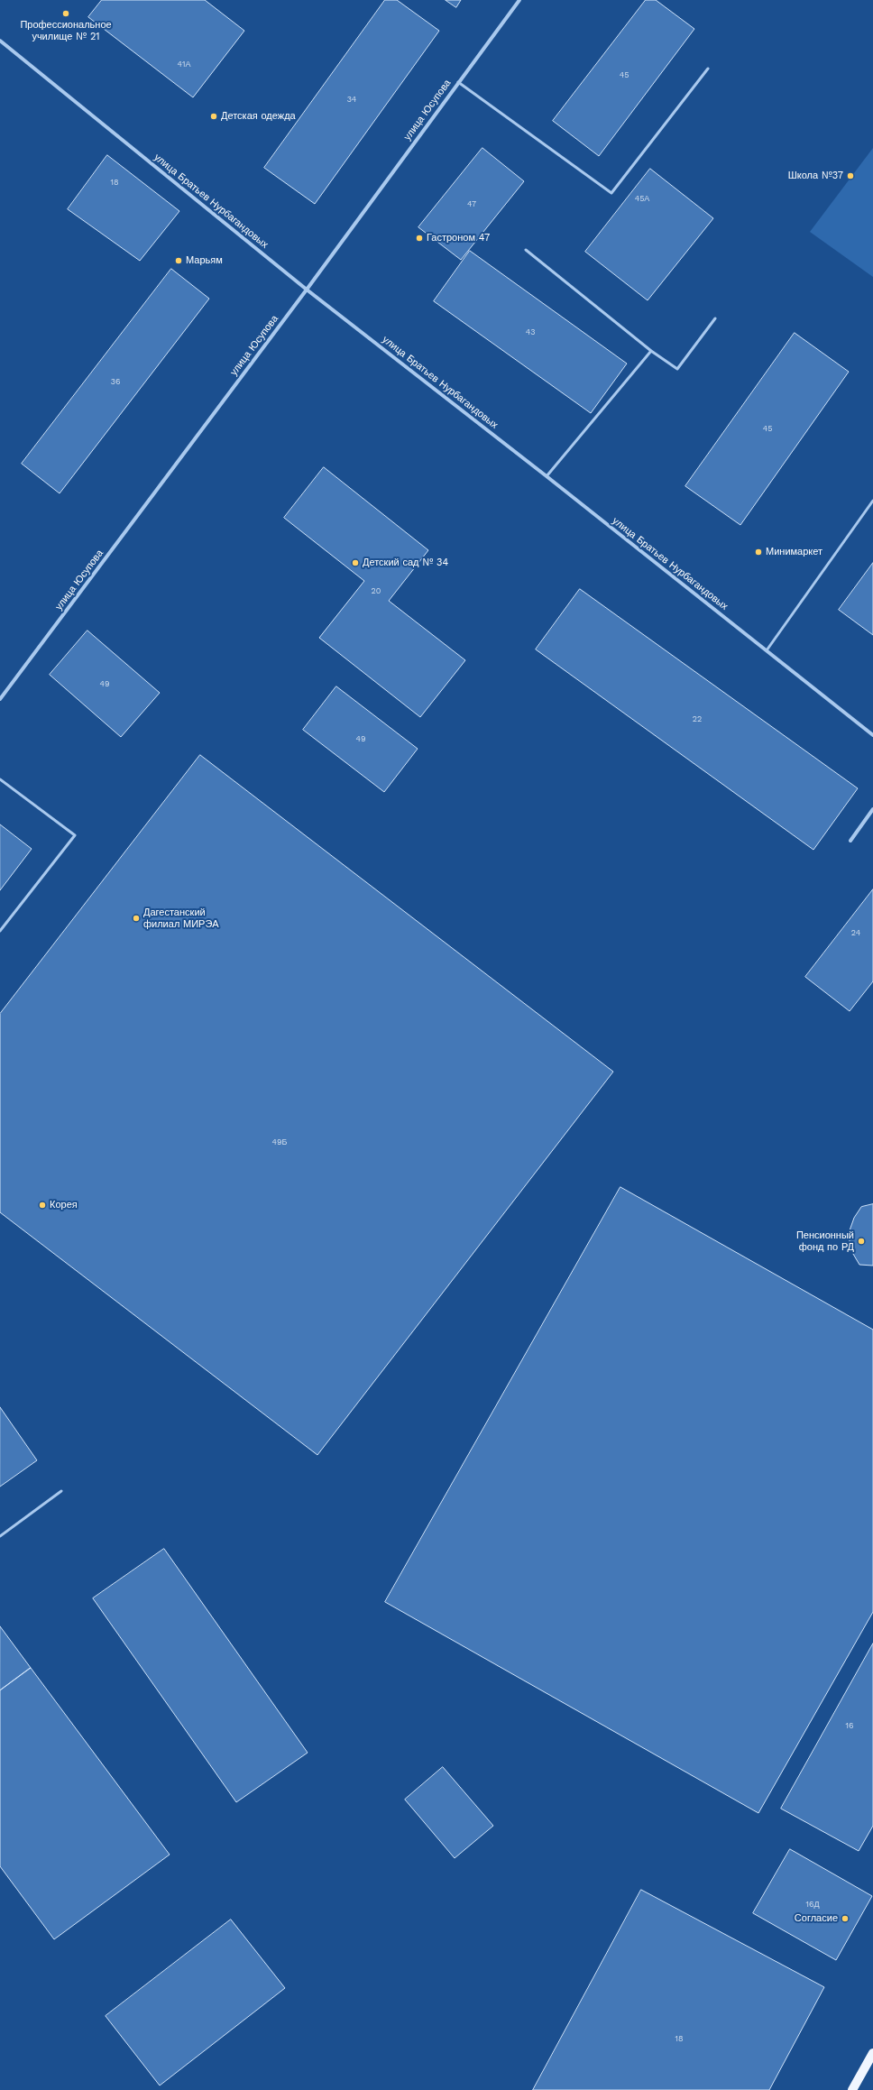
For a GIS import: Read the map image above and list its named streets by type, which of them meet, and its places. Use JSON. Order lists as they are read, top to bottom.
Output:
{
  "streets": {
    "street": ["улица Юсупова", "улица Братьев Нурбагандовых"]
  },
  "crossings": [
    ["улица Юсупова", "улица Братьев Нурбагандовых"]
  ],
  "places": [
    "Профессиональное училище № 21",
    "Детская одежда",
    "Школа №37",
    "Гастроном 47",
    "Марьям",
    "Минимаркет",
    "Детский сад № 34",
    "Дагестанский филиал МИРЭА",
    "Корея",
    "Пенсионный фонд по РД",
    "Согласие"
  ],
  "house_numbers": [
    "41А",
    "45",
    "34",
    "18",
    "45А",
    "47",
    "43",
    "36",
    "45",
    "20",
    "49",
    "22",
    "49",
    "24",
    "49Б",
    "16",
    "16Д",
    "18"
  ]
}
